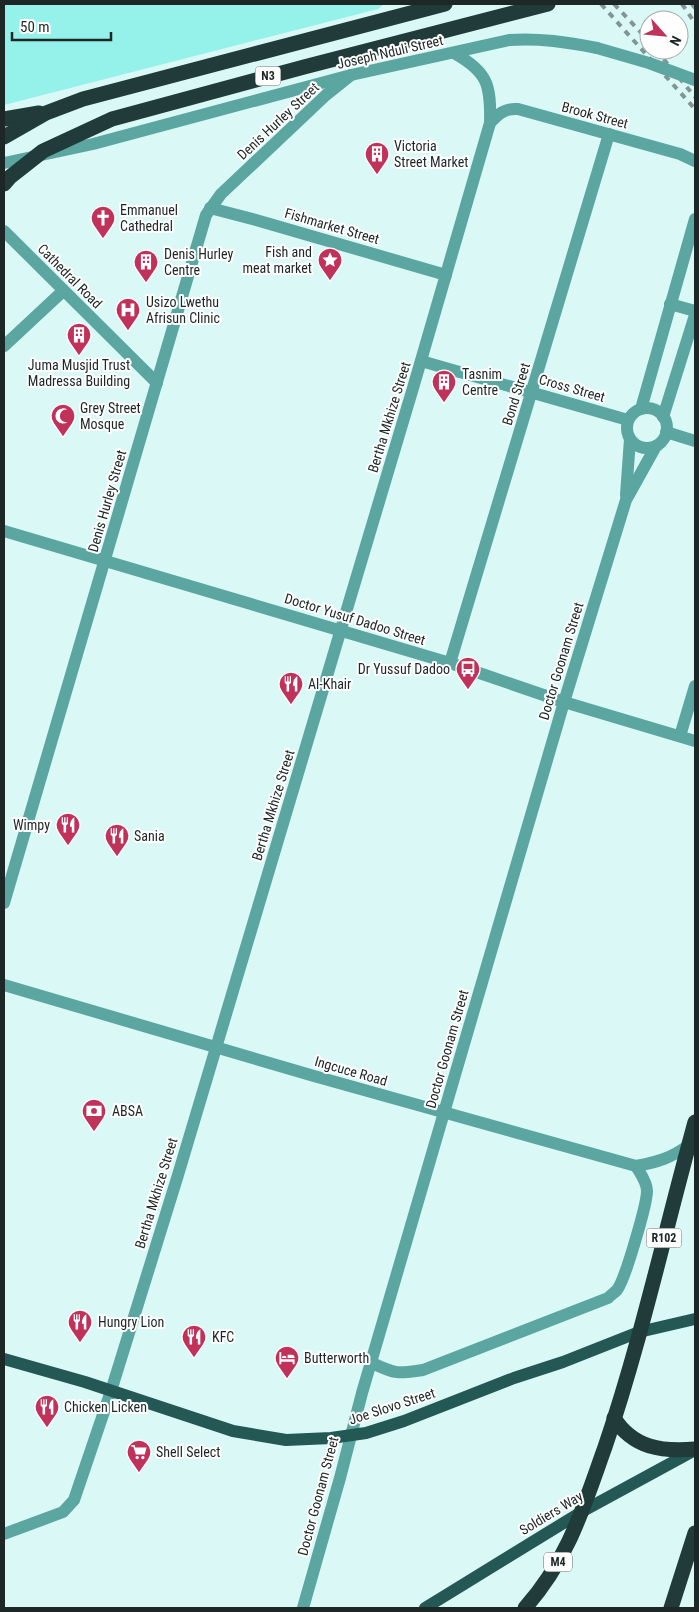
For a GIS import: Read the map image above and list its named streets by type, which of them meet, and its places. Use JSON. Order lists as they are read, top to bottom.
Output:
{
  "streets": {
    "highway": ["N3", "R102", "M4"],
    "main road": ["Joe Slovo Street", "Soldiers Way"],
    "street": [
      "Joseph Nduli Street",
      "Brook Street",
      "Denis Hurley Street",
      "Fishmarket Street",
      "Cathedral Road",
      "Cross Street",
      "Bond Street",
      "Bertha Mkhize Street",
      "Doctor Yusuf Dadoo Street",
      "Doctor Goonam Street",
      "Ingcuce Road"
    ]
  },
  "crossings": [
    ["Joseph Nduli Street", "Denis Hurley Street"],
    ["Joseph Nduli Street", "Bertha Mkhize Street"],
    ["Brook Street", "Bond Street"],
    ["Brook Street", "Bertha Mkhize Street"],
    ["Denis Hurley Street", "Fishmarket Street"],
    ["Denis Hurley Street", "Cathedral Road"],
    ["Denis Hurley Street", "Doctor Yusuf Dadoo Street"],
    ["Fishmarket Street", "Bertha Mkhize Street"],
    ["Cross Street", "Bond Street"],
    ["Cross Street", "Bertha Mkhize Street"],
    ["Bond Street", "Doctor Yusuf Dadoo Street"],
    ["Bertha Mkhize Street", "Doctor Yusuf Dadoo Street"],
    ["Bertha Mkhize Street", "Ingcuce Road"],
    ["Bertha Mkhize Street", "Joe Slovo Street"],
    ["Doctor Yusuf Dadoo Street", "Doctor Goonam Street"],
    ["Doctor Goonam Street", "Ingcuce Road"],
    ["Doctor Goonam Street", "Joe Slovo Street"],
    ["Ingcuce Road", "R102"],
    ["R102", "Joe Slovo Street"],
    ["R102", "Soldiers Way"],
    ["R102", "M4"],
    ["Soldiers Way", "M4"]
  ],
  "places": {
    "building": [
      "Victoria Street Market",
      "Denis Hurley Centre",
      "Juma Musjid Trust Madressa Building",
      "Tasnim Centre"
    ],
    "church": ["Emmanuel Cathedral"],
    "place": ["Fish and meat market"],
    "hospital": ["Usizo Lwethu Afrisun Clinic"],
    "mosque": ["Grey Street Mosque"],
    "bus stop": ["Dr Yussuf Dadoo"],
    "restaurant": [
      "Al-Khair",
      "Wimpy",
      "Sania",
      "Hungry Lion",
      "KFC",
      "Chicken Licken"
    ],
    "bank": ["ABSA"],
    "hotel": ["Butterworth"],
    "supermarket": ["Shell Select"]
  },
  "scale_bar": "50 m",
  "north": "bottom right"
}
